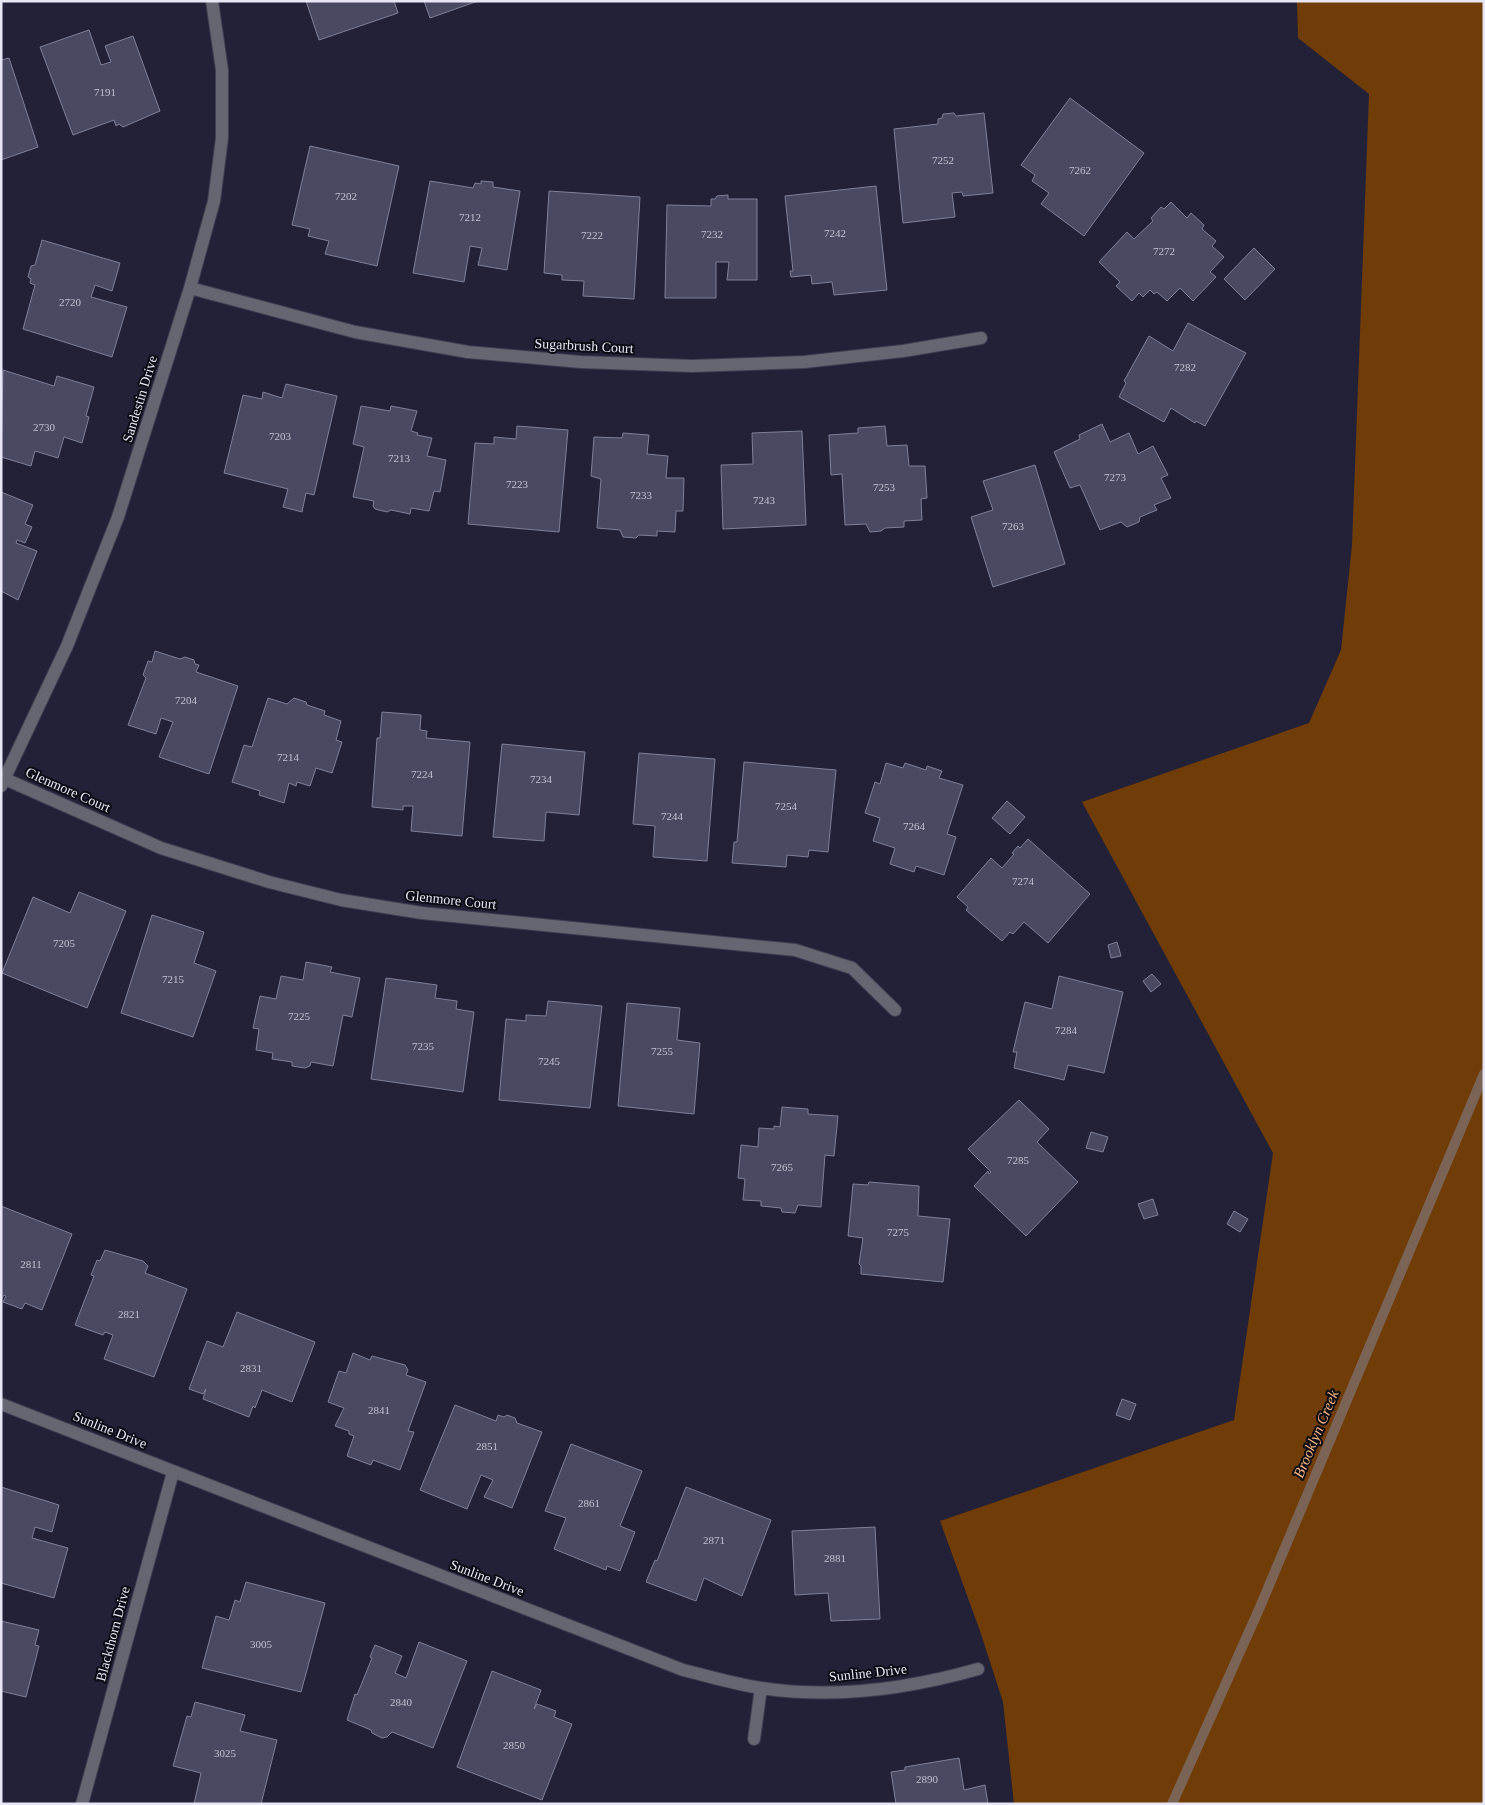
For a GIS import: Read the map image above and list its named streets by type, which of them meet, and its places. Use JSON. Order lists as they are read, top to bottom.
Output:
{
  "streets": {
    "street": [
      "Sugarbrush Court",
      "Sandestin Drive",
      "Glenmore Court",
      "Sunline Drive",
      "Blackthorn Drive"
    ]
  },
  "crossings": [
    ["Sugarbrush Court", "Sandestin Drive"],
    ["Sandestin Drive", "Glenmore Court"],
    ["Sunline Drive", "Blackthorn Drive"]
  ],
  "water": ["Brooklyn Creek"],
  "house_numbers": [
    "7191",
    "7252",
    "7262",
    "7202",
    "7212",
    "7242",
    "7232",
    "7222",
    "7272",
    "2720",
    "7282",
    "2730",
    "7203",
    "7213",
    "7273",
    "7223",
    "7253",
    "7233",
    "7243",
    "7263",
    "7204",
    "7214",
    "7224",
    "7234",
    "7254",
    "7244",
    "7264",
    "7274",
    "7205",
    "7215",
    "7225",
    "7284",
    "7235",
    "7255",
    "7245",
    "7285",
    "7265",
    "7275",
    "2811",
    "2821",
    "2831",
    "2841",
    "2851",
    "2861",
    "2871",
    "2881",
    "3005",
    "2840",
    "2850",
    "3025",
    "2890"
  ]
}
